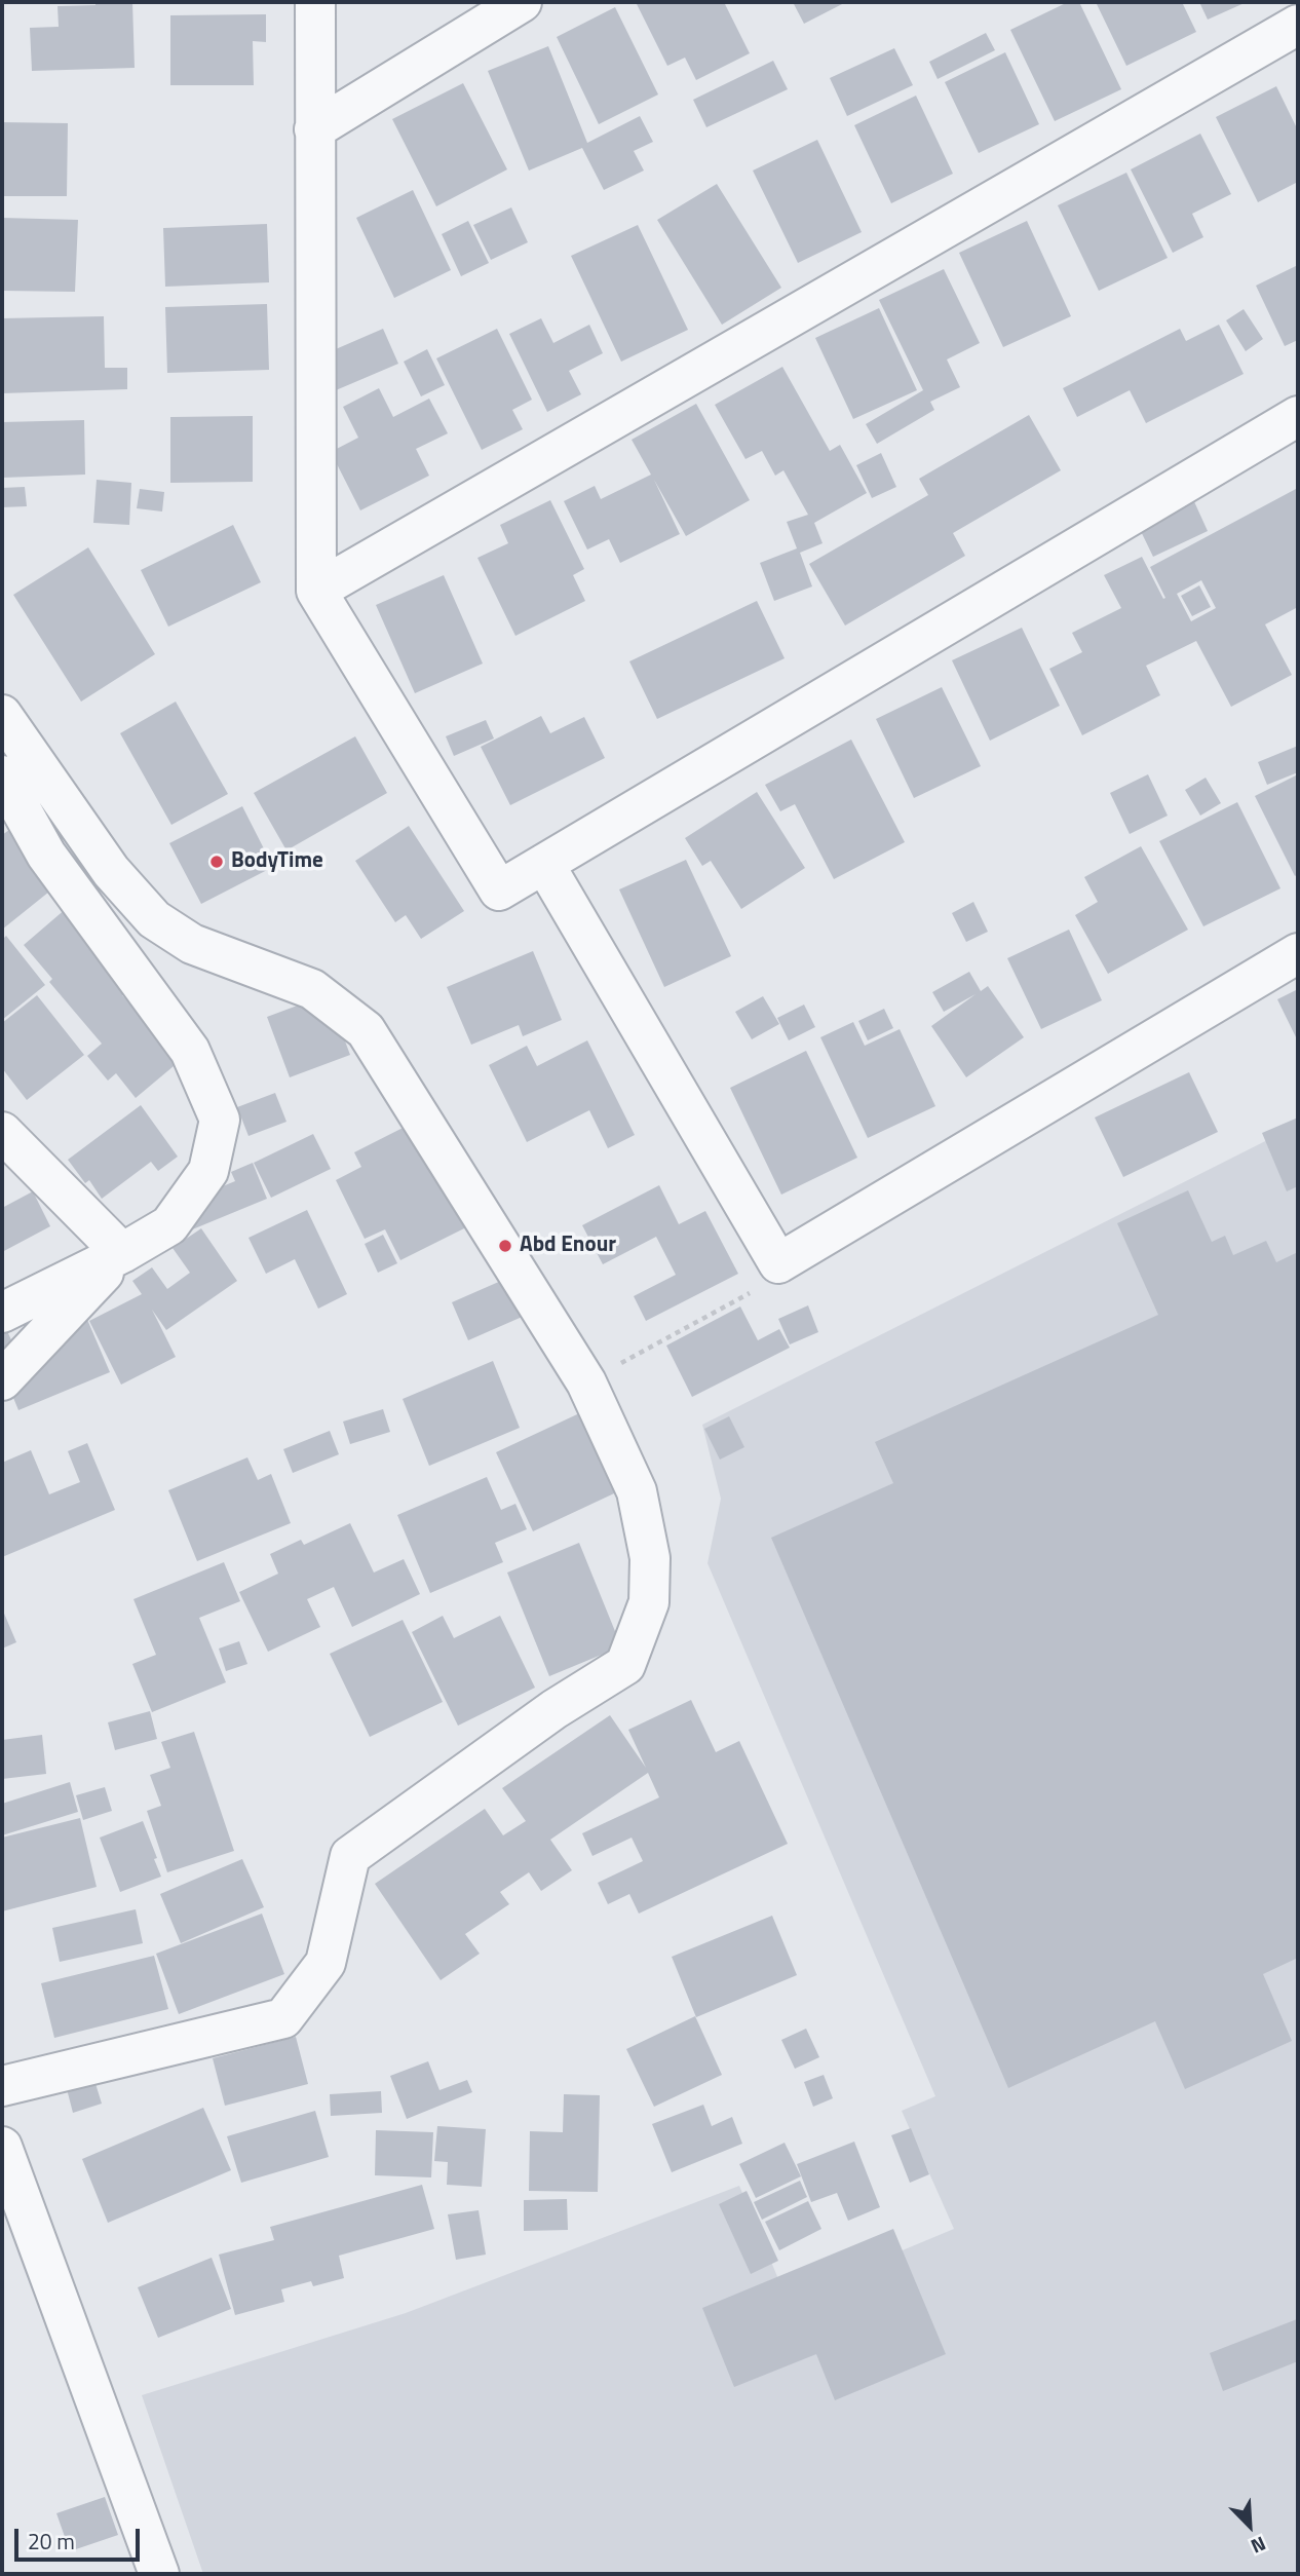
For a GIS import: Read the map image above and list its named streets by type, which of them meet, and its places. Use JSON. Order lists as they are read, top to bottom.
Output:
{
  "places": ["BodyTime", "Abd Enour"],
  "scale_bar": "20 m",
  "north": "bottom right"
}
